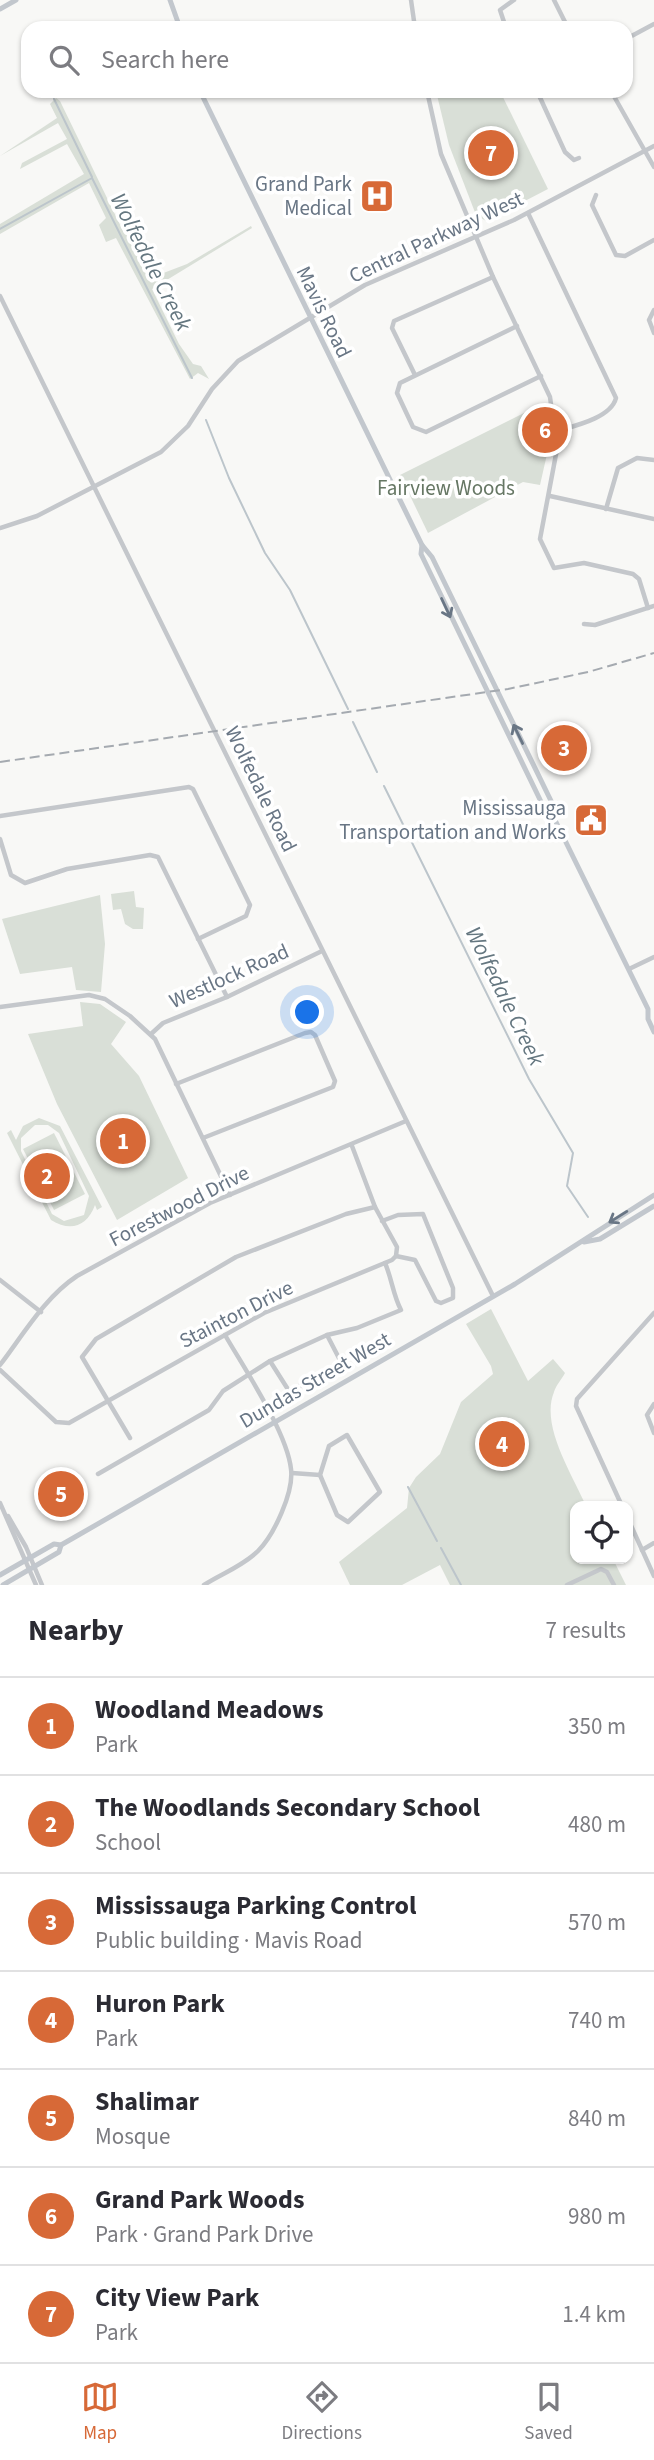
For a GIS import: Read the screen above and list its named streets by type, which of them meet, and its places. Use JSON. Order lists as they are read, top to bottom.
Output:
{
  "streets": {
    "main road": ["Mavis Road", "Dundas Street West"],
    "street": [
      "Central Parkway West",
      "Wolfedale Road",
      "Westlock Road",
      "Forestwood Drive",
      "Stainton Drive"
    ]
  },
  "crossings": [
    ["Central Parkway West", "Mavis Road"],
    ["Central Parkway West", "Wolfedale Road"],
    ["Wolfedale Road", "Westlock Road"],
    ["Wolfedale Road", "Forestwood Drive"],
    ["Wolfedale Road", "Dundas Street West"],
    ["Forestwood Drive", "Stainton Drive"]
  ],
  "water": ["Wolfedale Creek"],
  "parks": ["Fairview Woods"],
  "places": {
    "hospital": ["Grand Park Medical"],
    "public building": ["Mississauga Transportation and Works"]
  },
  "page": {
    "search": "Search here",
    "pins": [
      "7",
      "6",
      "3",
      "1",
      "2",
      "4",
      "5"
    ],
    "heading": ["Nearby", "7 results"],
    "list": [
      {
        "mark": "1",
        "name": "Woodland Meadows",
        "note": "Park",
        "value": "350 m"
      },
      {
        "mark": "2",
        "name": "The Woodlands Secondary School",
        "note": "School",
        "value": "480 m"
      },
      {
        "mark": "3",
        "name": "Mississauga Parking Control",
        "note": "Public building · Mavis Road",
        "value": "570 m"
      },
      {
        "mark": "4",
        "name": "Huron Park",
        "note": "Park",
        "value": "740 m"
      },
      {
        "mark": "5",
        "name": "Shalimar",
        "note": "Mosque",
        "value": "840 m"
      },
      {
        "mark": "6",
        "name": "Grand Park Woods",
        "note": "Park · Grand Park Drive",
        "value": "980 m"
      },
      {
        "mark": "7",
        "name": "City View Park",
        "note": "Park",
        "value": "1.4 km"
      }
    ],
    "nav": ["Map", "Directions", "Saved"]
  }
}
